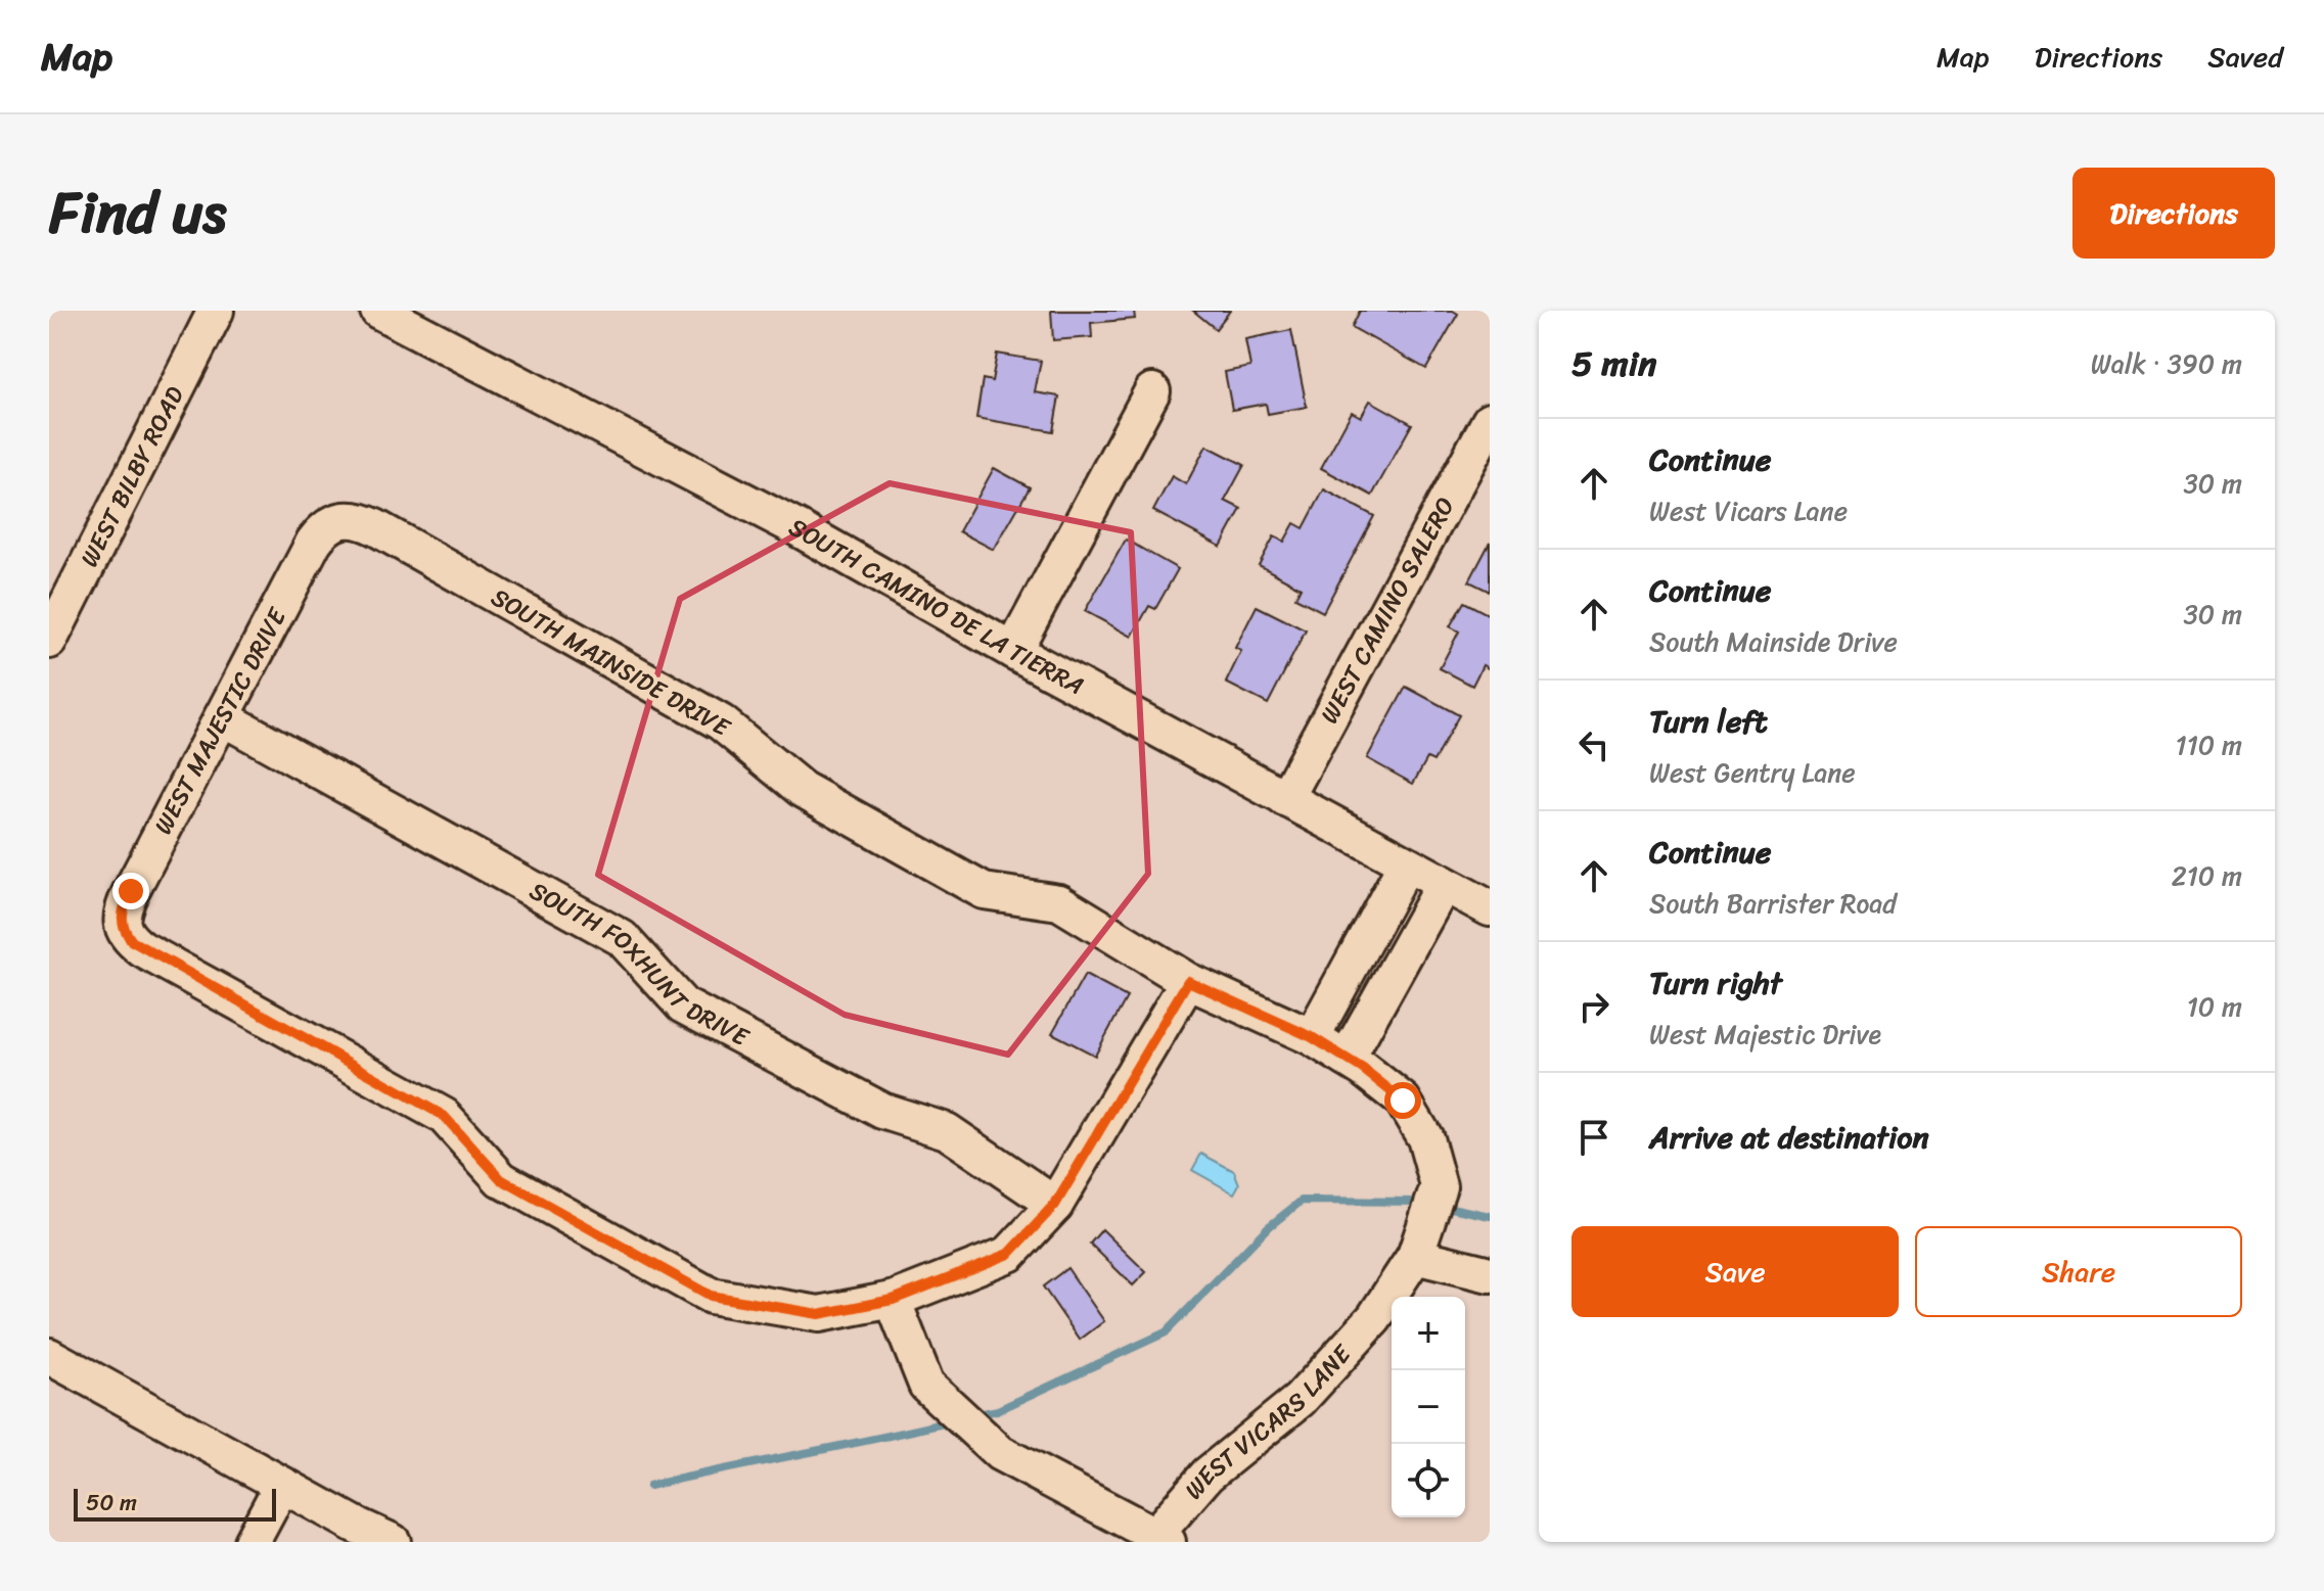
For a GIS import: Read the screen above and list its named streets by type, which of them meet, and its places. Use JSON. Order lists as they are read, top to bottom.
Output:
{
  "streets": {
    "street": [
      "WEST BILBY ROAD",
      "SOUTH CAMINO DE LA TIERRA",
      "WEST CAMINO SALERO",
      "SOUTH MAINSIDE DRIVE",
      "WEST MAJESTIC DRIVE",
      "SOUTH FOXHUNT DRIVE",
      "WEST VICARS LANE"
    ]
  },
  "crossings": [
    ["SOUTH CAMINO DE LA TIERRA", "WEST CAMINO SALERO"],
    ["SOUTH MAINSIDE DRIVE", "WEST MAJESTIC DRIVE"],
    ["SOUTH MAINSIDE DRIVE", "WEST VICARS LANE"],
    ["WEST MAJESTIC DRIVE", "SOUTH FOXHUNT DRIVE"]
  ],
  "scale_bar": "50 m",
  "page": {
    "header": "Map",
    "nav": ["Map", "Directions", "Saved"],
    "title": "Find us",
    "buttons": [
      "Directions",
      ["Save", "Share"]
    ],
    "heading": ["5 min", "Walk · 390 m"],
    "list": [
      ["Continue", "West Vicars Lane", "30 m"],
      ["Continue", "South Mainside Drive", "30 m"],
      ["Turn left", "West Gentry Lane", "110 m"],
      ["Continue", "South Barrister Road", "210 m"],
      ["Turn right", "West Majestic Drive", "10 m"],
      "Arrive at destination"
    ],
    "map_buttons": ["+", "−"],
    "scale": "50 m"
  }
}
